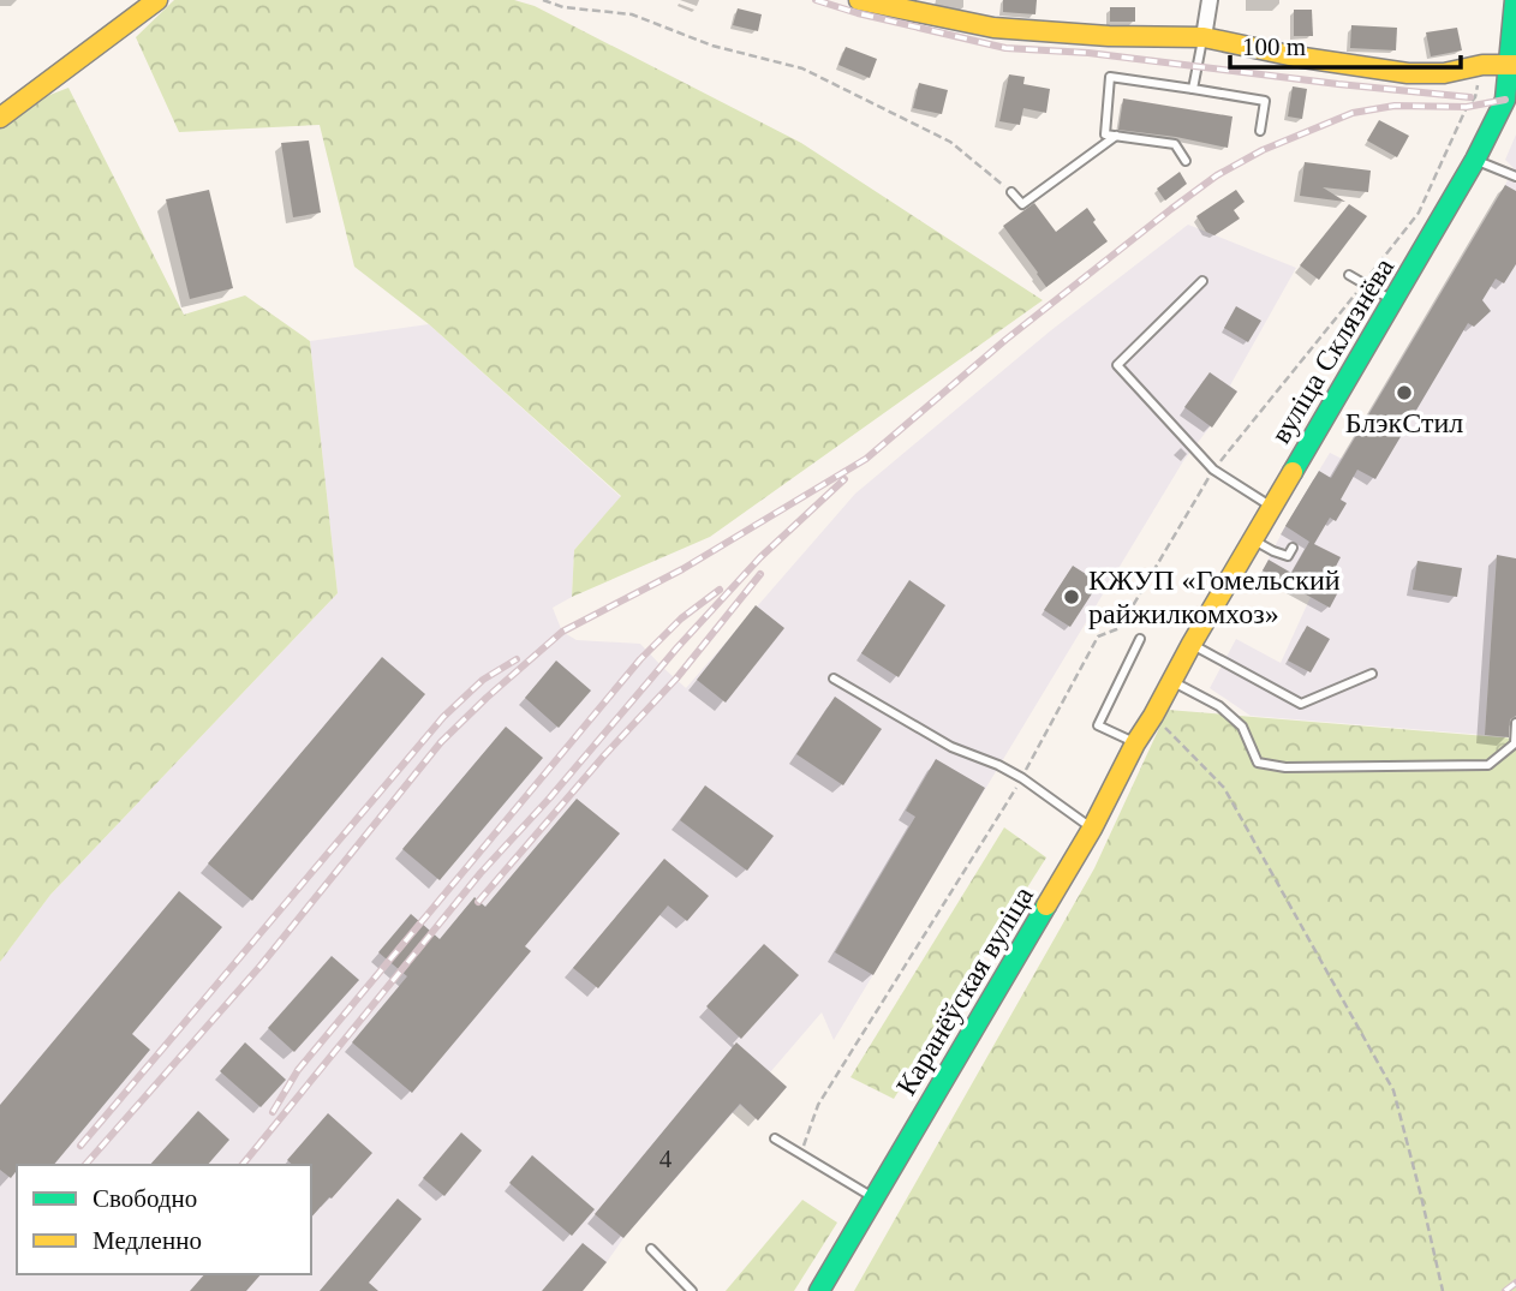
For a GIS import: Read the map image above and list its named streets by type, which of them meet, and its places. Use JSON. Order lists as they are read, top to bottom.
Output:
{
  "streets": {
    "main road": ["вуліца Склязнёва", "Каранёўская вуліца"]
  },
  "crossings": [
    ["вуліца Склязнёва", "Каранёўская вуліца"]
  ],
  "places": ["БлэкСтил", "КЖУП «Гомельский райжилкомхоз»"],
  "house_numbers": ["4"],
  "legend": ["Свободно", "Медленно"],
  "scale_bar": "100 m"
}
